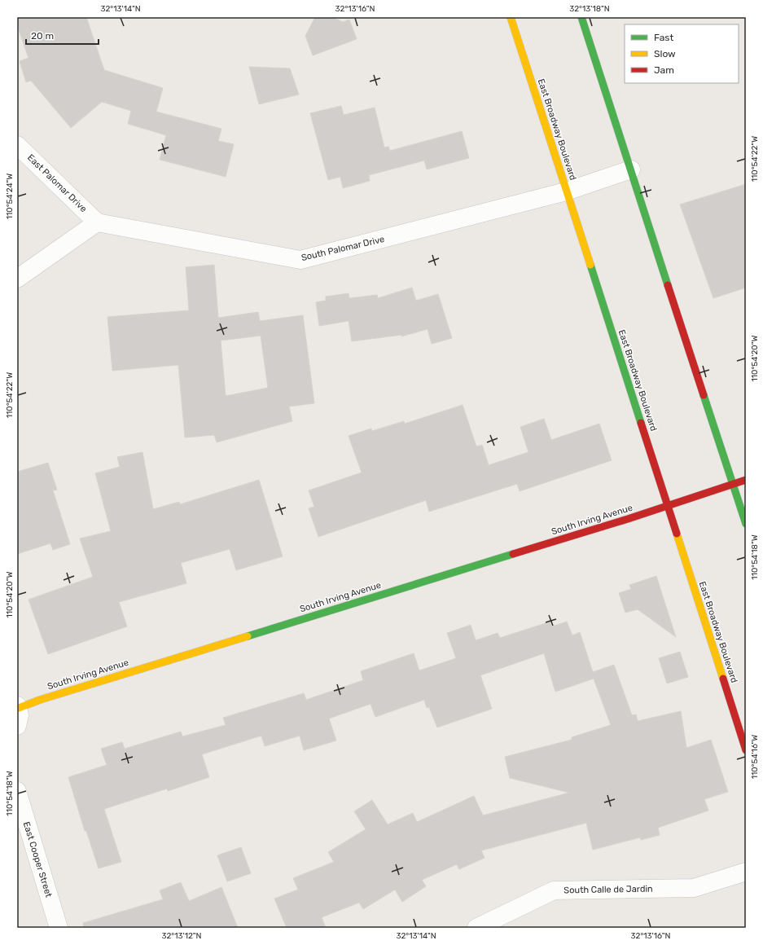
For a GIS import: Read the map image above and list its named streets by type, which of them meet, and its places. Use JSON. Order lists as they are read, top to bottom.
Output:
{
  "streets": {
    "main road": ["East Broadway Boulevard", "South Irving Avenue"],
    "street": [
      "East Palomar Drive",
      "South Palomar Drive",
      "East Cooper Street",
      "South Calle de Jardin"
    ]
  },
  "crossings": [
    ["East Broadway Boulevard", "South Palomar Drive"],
    ["East Broadway Boulevard", "South Irving Avenue"],
    ["East Palomar Drive", "South Palomar Drive"]
  ],
  "legend": ["Fast", "Slow", "Jam"],
  "scale_bar": "20 m",
  "coordinates": [
    "32°13'14\"N",
    "32°13'16\"N",
    "32°13'18\"N",
    "110°54'22\"W",
    "110°54'24\"W",
    "110°54'20\"W",
    "110°54'18\"W",
    "110°54'16\"W",
    "32°13'12\"N"
  ]
}
